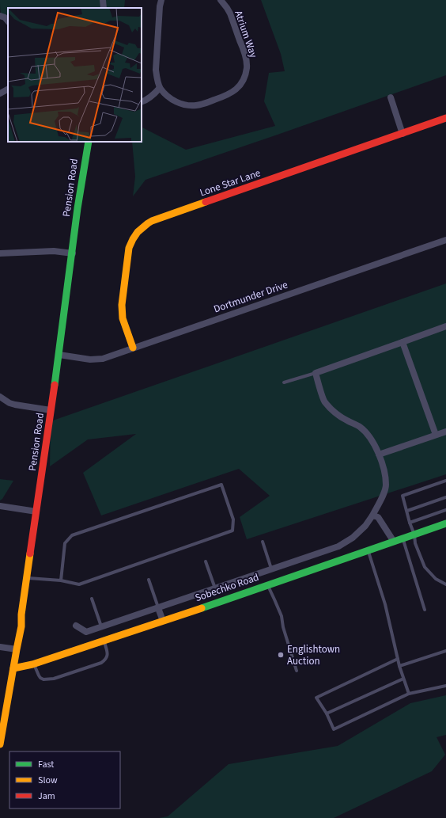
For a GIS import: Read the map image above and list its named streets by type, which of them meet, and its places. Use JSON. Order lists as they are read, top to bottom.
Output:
{
  "streets": {
    "street": [
      "Atrium Way",
      "Lone Star Lane",
      "Pension Road",
      "Dortmunder Drive",
      "Sobechko Road"
    ]
  },
  "crossings": [
    ["Lone Star Lane", "Dortmunder Drive"],
    ["Pension Road", "Dortmunder Drive"],
    ["Pension Road", "Sobechko Road"]
  ],
  "places": ["Englishtown Auction"],
  "legend": ["Fast", "Slow", "Jam"]
}
